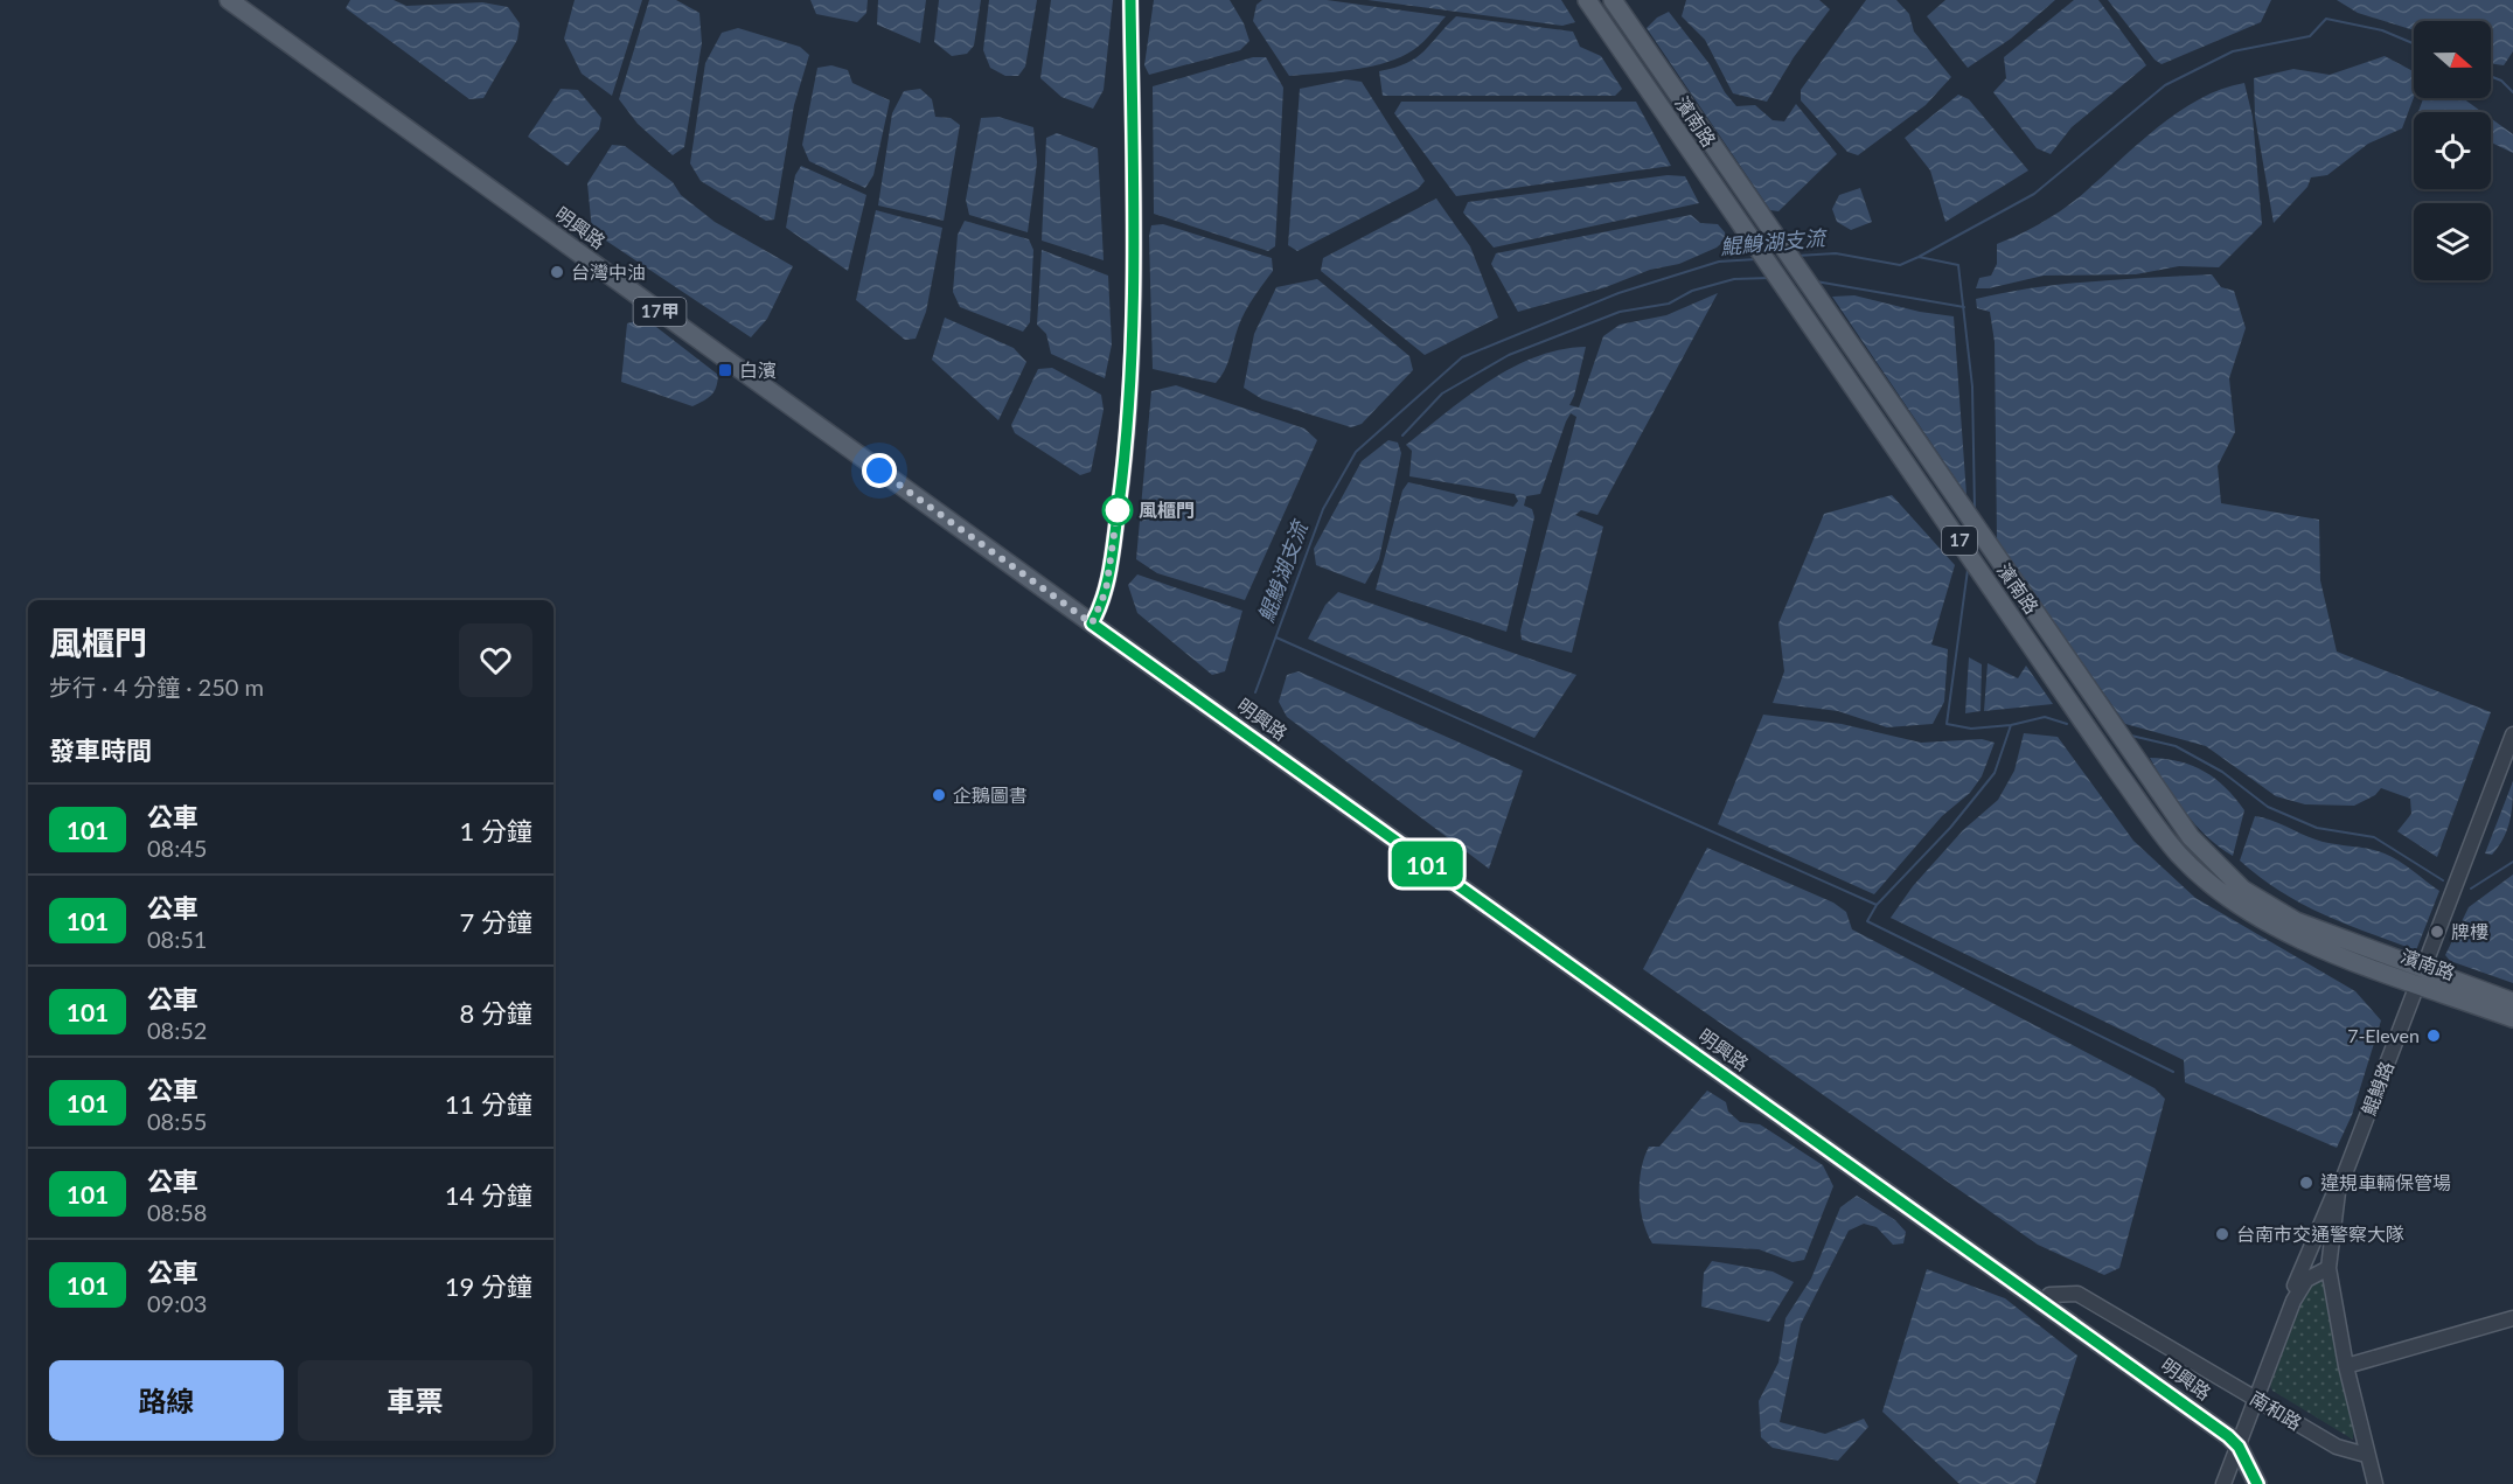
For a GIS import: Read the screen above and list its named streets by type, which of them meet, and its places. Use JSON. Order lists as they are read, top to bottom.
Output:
{
  "streets": {
    "main road": [
      "濱南路",
      "明興路",
      "17甲",
      "17"
    ],
    "street": ["鯤鯓路", "南和路"]
  },
  "crossings": [
    ["濱南路", "鯤鯓路"],
    ["明興路", "南和路"],
    ["鯤鯓路", "南和路"]
  ],
  "water": ["鯤鯓湖支流"],
  "places": {
    "other": [
      "台灣中油",
      "風櫃門",
      "企鵝圖書",
      "牌樓",
      "7-Eleven",
      "違規車輛保管場",
      "台南市交通警察大隊"
    ],
    "transit": ["白濱"]
  },
  "lines": ["bus line 101"],
  "north": "right",
  "page": {
    "on_map": "101",
    "heading": [
      ["風櫃門", "步行 · 4 分鐘 · 250 m"],
      "發車時間"
    ],
    "list": [
      {
        "mark": "101",
        "name": "公車",
        "note": "08:45",
        "value": "1 分鐘"
      },
      {
        "mark": "101",
        "name": "公車",
        "note": "08:51",
        "value": "7 分鐘"
      },
      {
        "mark": "101",
        "name": "公車",
        "note": "08:52",
        "value": "8 分鐘"
      },
      {
        "mark": "101",
        "name": "公車",
        "note": "08:55",
        "value": "11 分鐘"
      },
      {
        "mark": "101",
        "name": "公車",
        "note": "08:58",
        "value": "14 分鐘"
      },
      {
        "mark": "101",
        "name": "公車",
        "note": "09:03",
        "value": "19 分鐘"
      }
    ],
    "buttons": ["路線", "車票"]
  }
}
